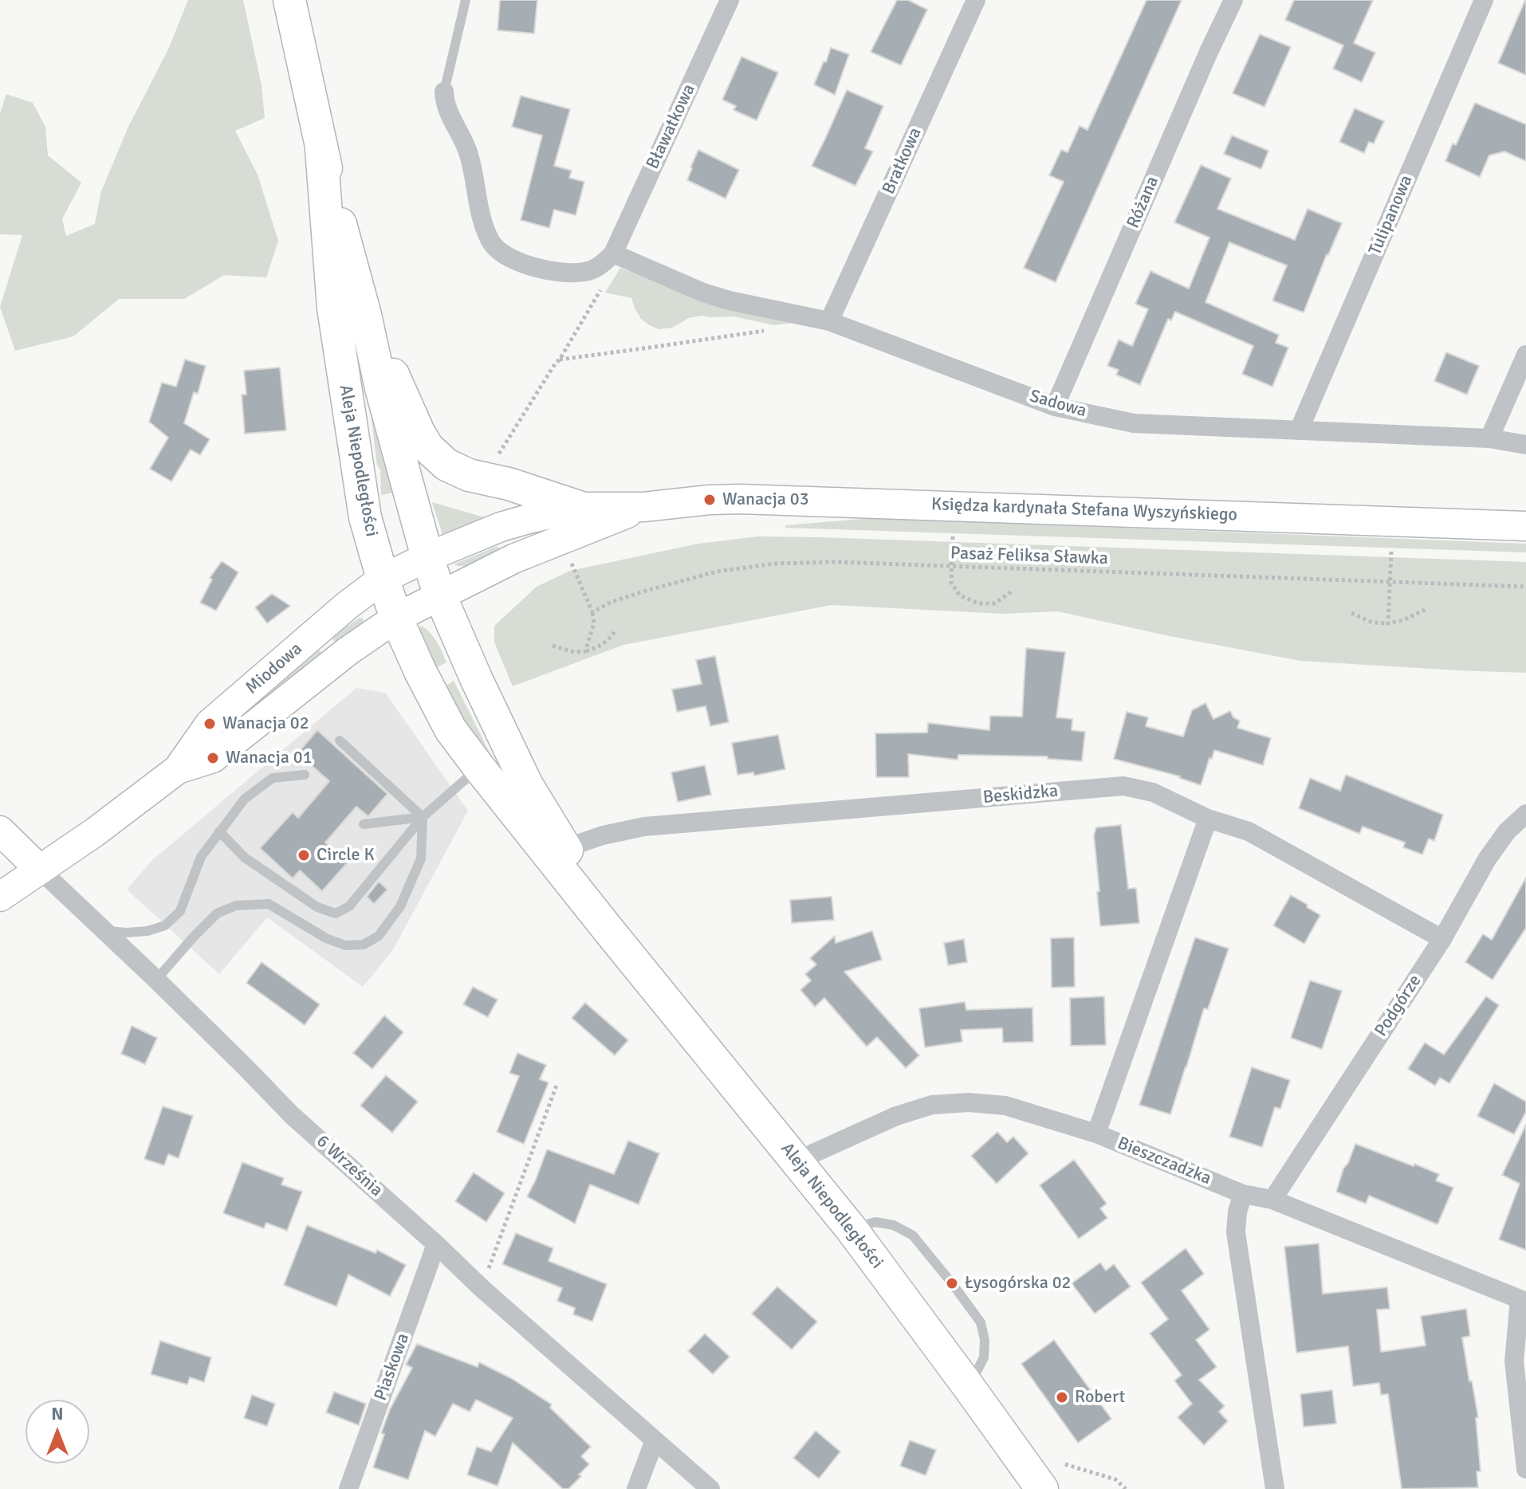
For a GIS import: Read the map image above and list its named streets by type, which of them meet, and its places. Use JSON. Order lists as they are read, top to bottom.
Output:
{
  "streets": {
    "main road": [
      "Aleja Niepodległości",
      "Księdza kardynała Stefana Wyszyńskiego",
      "Miodowa",
      "6 Września"
    ],
    "street": [
      "Bławatkowa",
      "Bratkowa",
      "Różana",
      "Tulipanowa",
      "Sadowa",
      "Beskidzka",
      "Podgórze",
      "Bieszczadzka",
      "Piaskowa"
    ],
    "path": ["Pasaż Feliksa Sławka"]
  },
  "crossings": [
    ["Bławatkowa", "Sadowa"],
    ["Bratkowa", "Sadowa"],
    ["Różana", "Sadowa"],
    ["Tulipanowa", "Sadowa"],
    ["Aleja Niepodległości", "Księdza kardynała Stefana Wyszyńskiego"],
    ["Aleja Niepodległości", "Miodowa"],
    ["Aleja Niepodległości", "Beskidzka"],
    ["Aleja Niepodległości", "Bieszczadzka"],
    ["Księdza kardynała Stefana Wyszyńskiego", "Miodowa"],
    ["Miodowa", "6 Września"],
    ["Beskidzka", "Podgórze"],
    ["Podgórze", "Bieszczadzka"],
    ["6 Września", "Piaskowa"]
  ],
  "places": [
    "Wanacja 03",
    "Wanacja 02",
    "Wanacja 01",
    "Circle K",
    "Łysogórska 02",
    "Robert"
  ],
  "north": "top"
}
